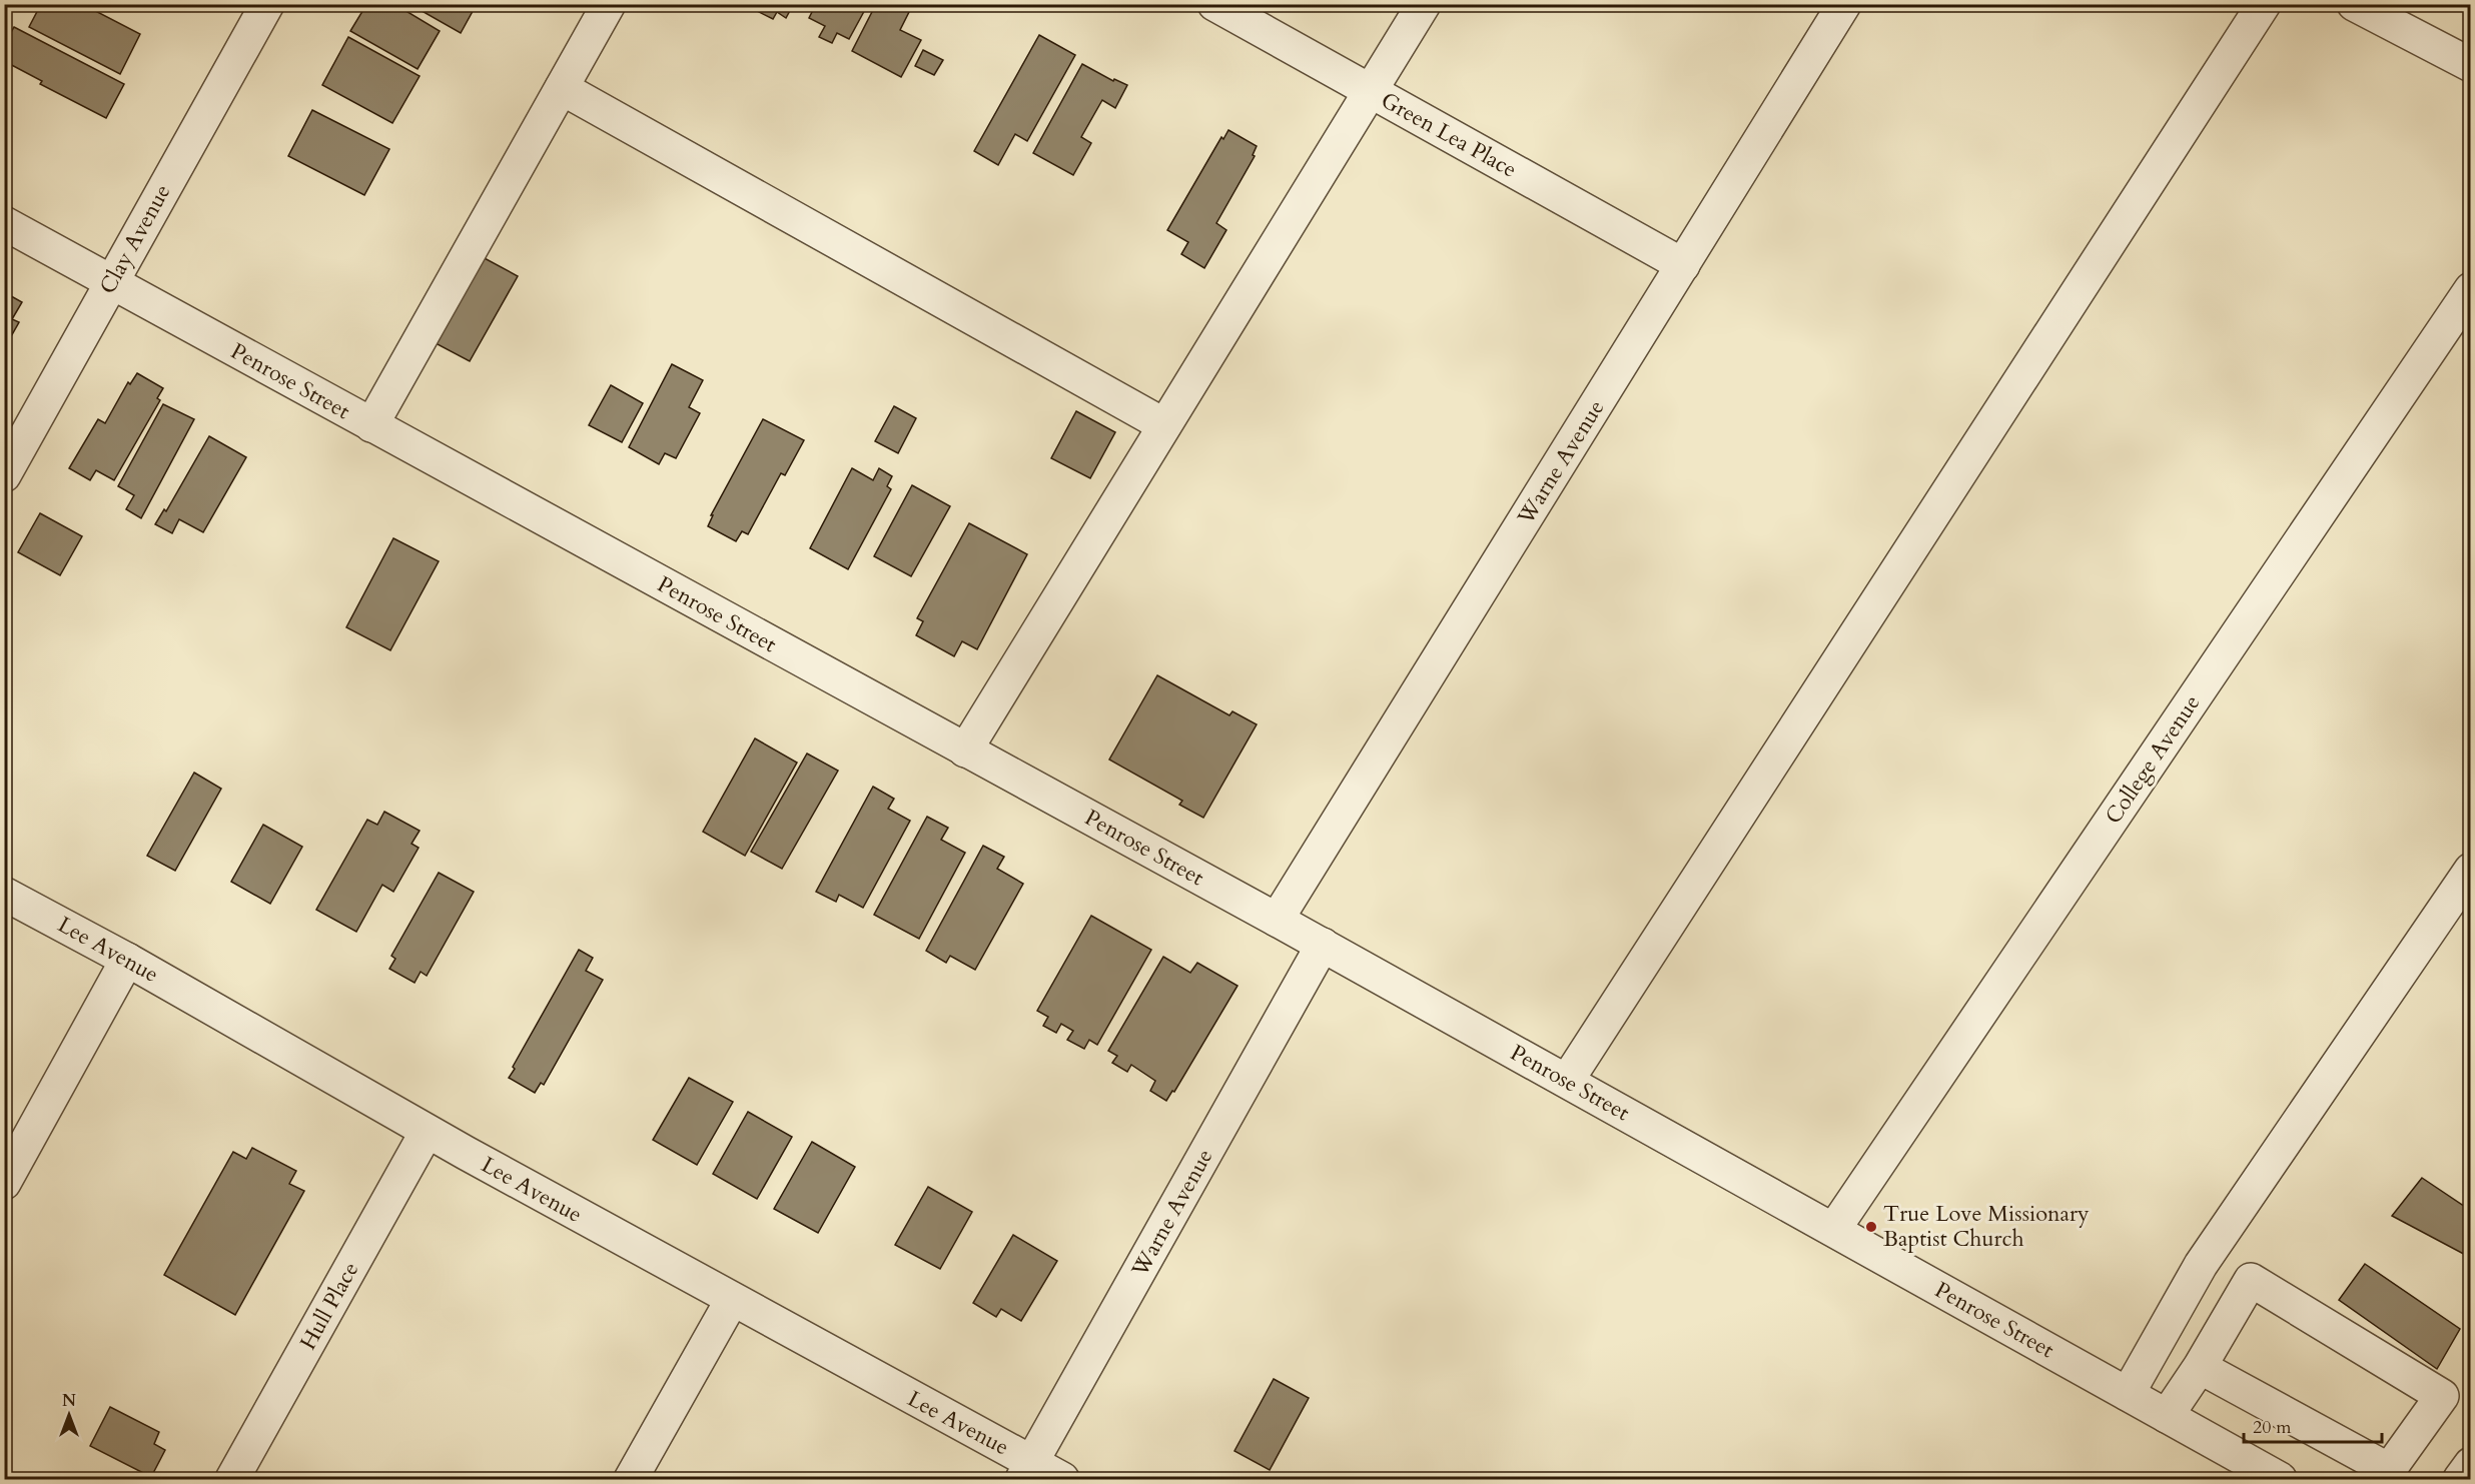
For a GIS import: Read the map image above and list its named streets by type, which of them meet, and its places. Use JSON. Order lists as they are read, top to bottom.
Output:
{
  "streets": {
    "street": [
      "Green Lea Place",
      "Clay Avenue",
      "Penrose Street",
      "Warne Avenue",
      "College Avenue",
      "Lee Avenue",
      "Hull Place"
    ]
  },
  "crossings": [
    ["Green Lea Place", "Warne Avenue"],
    ["Clay Avenue", "Penrose Street"],
    ["Penrose Street", "Warne Avenue"],
    ["Penrose Street", "College Avenue"],
    ["Warne Avenue", "Lee Avenue"],
    ["Lee Avenue", "Hull Place"]
  ],
  "places": ["True Love Missionary Baptist Church"],
  "scale_bar": "20 m",
  "north": "top"
}
